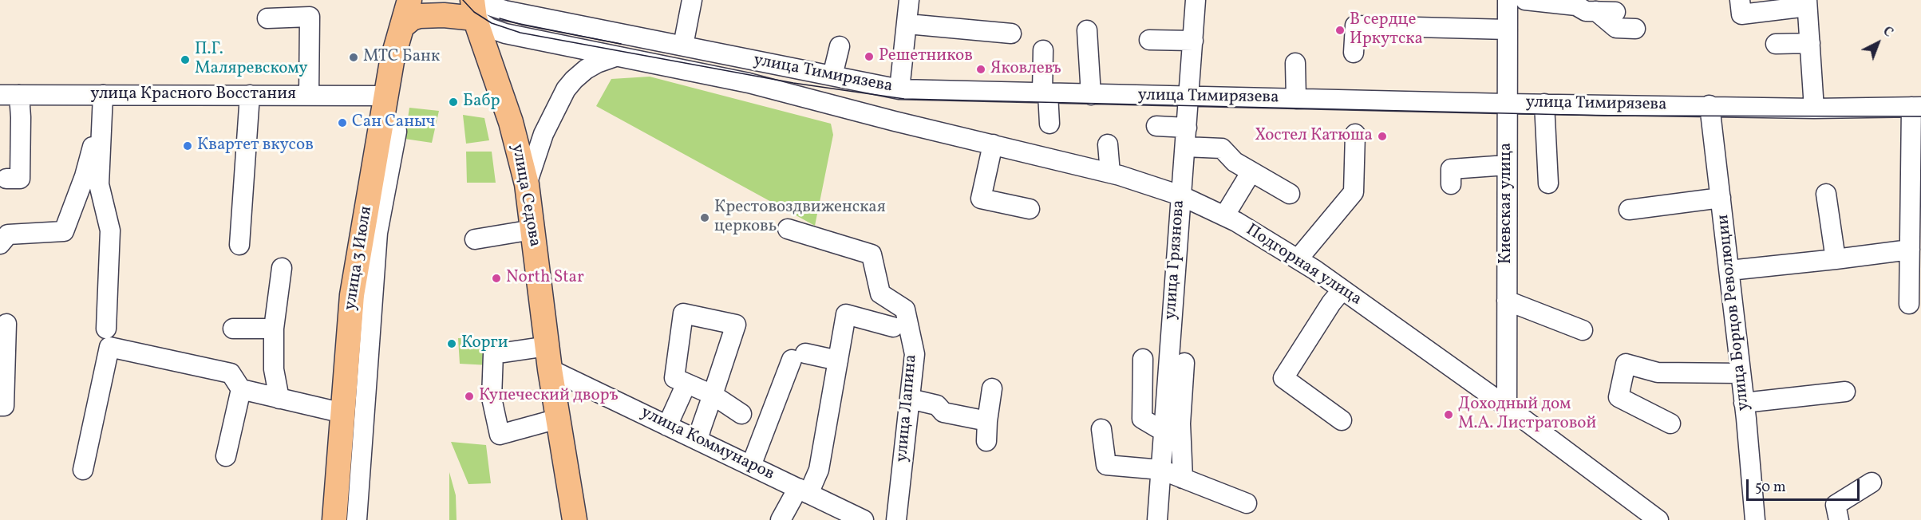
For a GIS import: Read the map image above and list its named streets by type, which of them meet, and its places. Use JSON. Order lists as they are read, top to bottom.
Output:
{
  "streets": {
    "main road": ["улица Седова", "улица 3 Июля"],
    "street": [
      "улица Тимирязева",
      "улица Красного Восстания",
      "Киевская улица",
      "улица Грязнова",
      "Подгорная улица",
      "улица Борцов Революции",
      "улица Лапина",
      "улица Коммунаров"
    ]
  },
  "crossings": [
    ["улица Тимирязева", "улица Седова"],
    ["улица Тимирязева", "Киевская улица"],
    ["улица Тимирязева", "улица Грязнова"],
    ["улица Тимирязева", "Подгорная улица"],
    ["улица Тимирязева", "улица Борцов Революции"],
    ["улица Красного Восстания", "улица 3 Июля"],
    ["улица Седова", "улица Коммунаров"],
    ["Киевская улица", "Подгорная улица"],
    ["улица Грязнова", "Подгорная улица"]
  ],
  "places": [
    "В сердце Иркутска",
    "Решетников",
    "МТС Банк",
    "П.Г. Маляревскому",
    "Яковлевъ",
    "Бабр",
    "Сан Саныч",
    "Хостел Катюша",
    "Квартет вкусов",
    "Крестовоздвиженская церковь",
    "North Star",
    "Корги",
    "Купеческий дворъ",
    "Доходный дом М.А. Листратовой"
  ],
  "scale_bar": "50 m",
  "north": "top right"
}
